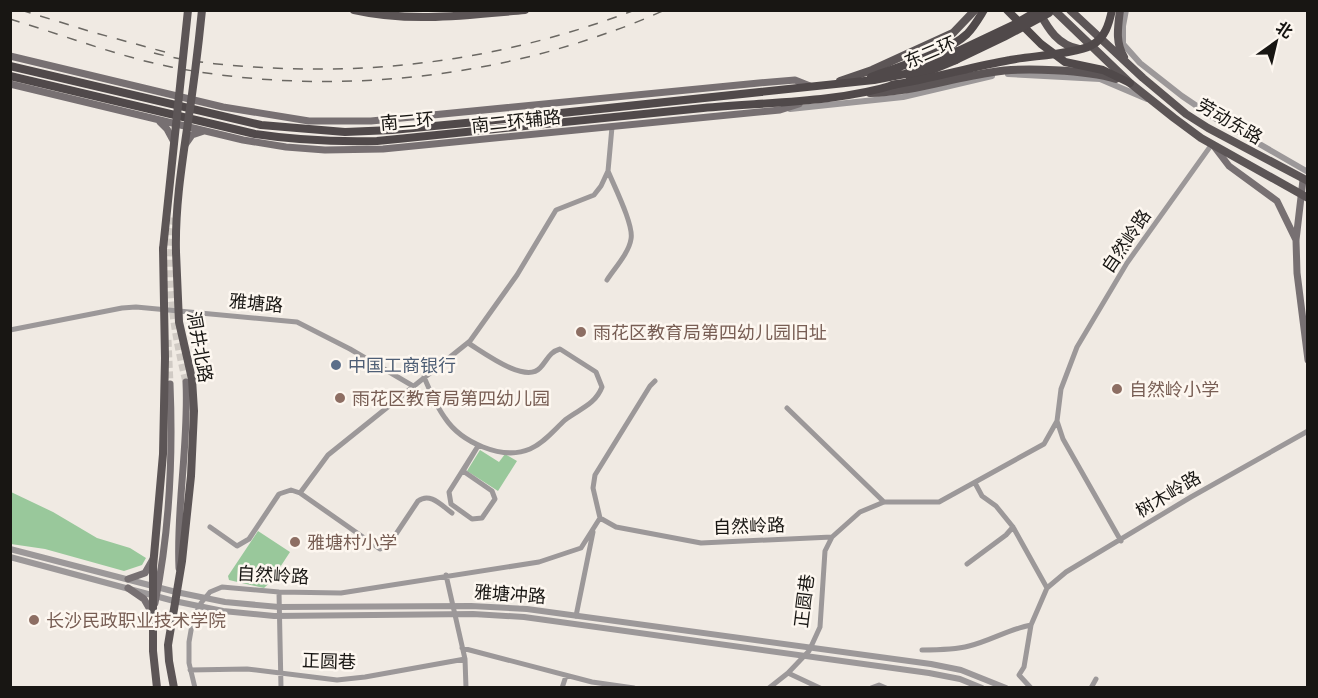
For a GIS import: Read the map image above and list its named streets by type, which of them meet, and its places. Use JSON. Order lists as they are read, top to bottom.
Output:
{
  "streets": {
    "highway": ["东二环", "南二环"],
    "main road": ["南二环辅路", "劳动东路", "洞井北路"],
    "street": [
      "自然岭路",
      "雅塘路",
      "树木岭路",
      "雅塘冲路",
      "正圆巷"
    ]
  },
  "crossings": [
    ["东二环", "南二环"],
    ["东二环", "南二环辅路"],
    ["东二环", "劳动东路"],
    ["南二环", "南二环辅路"],
    ["劳动东路", "自然岭路"],
    ["自然岭路", "雅塘冲路"],
    ["自然岭路", "正圆巷"],
    ["雅塘路", "洞井北路"],
    ["洞井北路", "雅塘冲路"],
    ["雅塘冲路", "正圆巷"]
  ],
  "places": [
    "雨花区教育局第四幼儿园旧址",
    "中国工商银行",
    "自然岭小学",
    "雨花区教育局第四幼儿园",
    "雅塘村小学",
    "长沙民政职业技术学院"
  ],
  "north": "top right"
}
